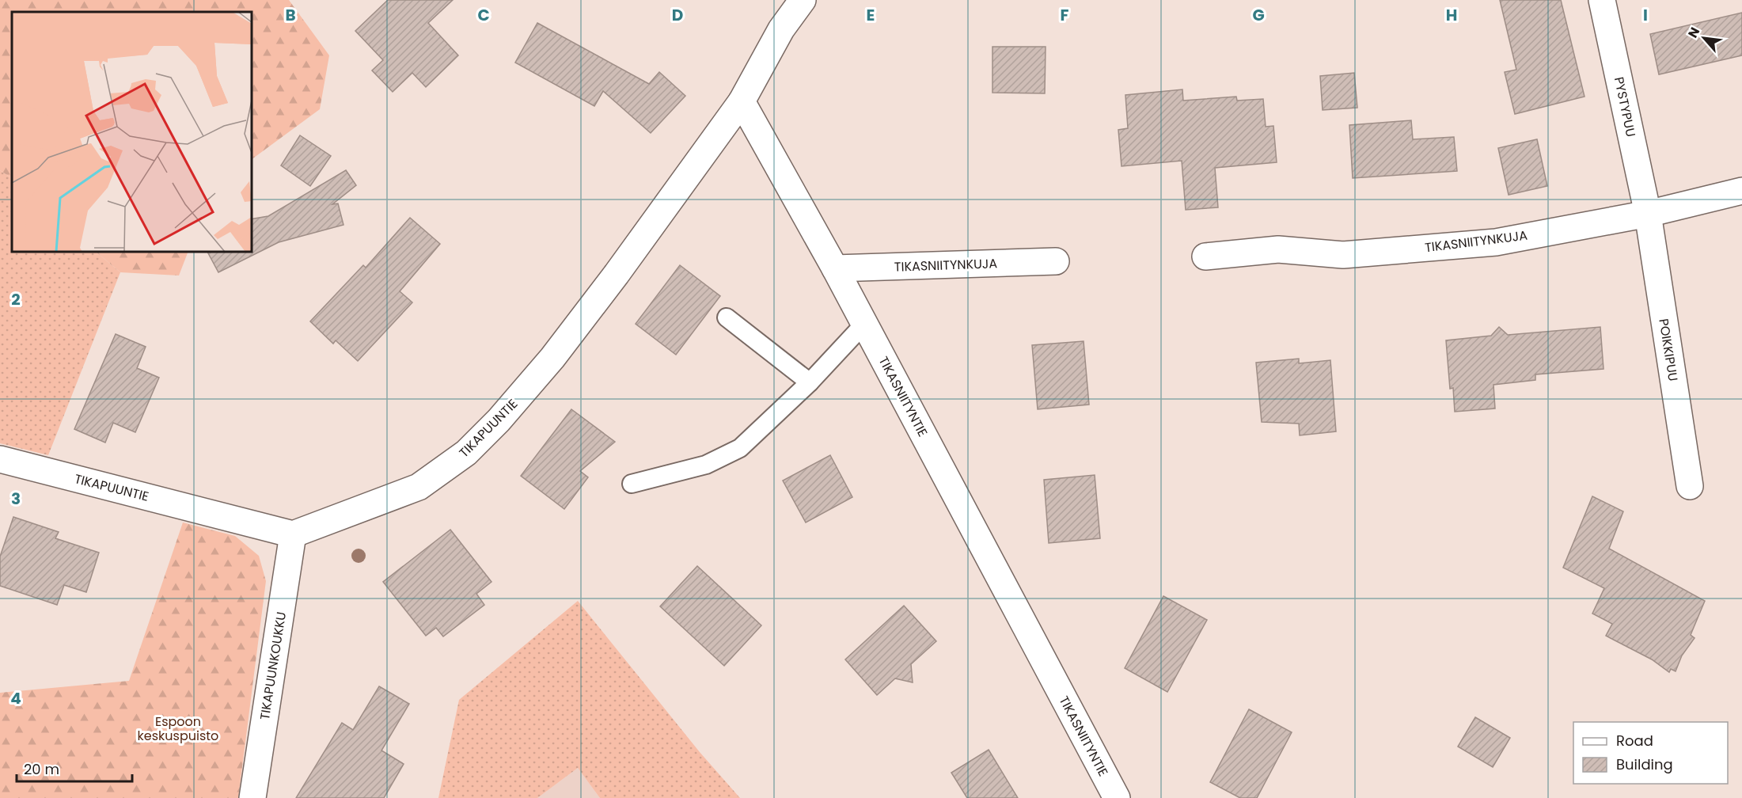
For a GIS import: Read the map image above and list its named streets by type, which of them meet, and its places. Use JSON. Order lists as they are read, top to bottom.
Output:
{
  "streets": {
    "street": [
      "PYSTYPUU",
      "TIKASNIITYNKUJA",
      "POIKKIPUU",
      "TIKASNIITYNTIE",
      "TIKAPUUNTIE",
      "TIKAPUUNKOUKKU"
    ]
  },
  "crossings": [
    ["PYSTYPUU", "TIKASNIITYNKUJA"],
    ["PYSTYPUU", "POIKKIPUU"],
    ["TIKASNIITYNKUJA", "POIKKIPUU"],
    ["TIKASNIITYNKUJA", "TIKASNIITYNTIE"],
    ["TIKASNIITYNTIE", "TIKAPUUNTIE"],
    ["TIKAPUUNTIE", "TIKAPUUNKOUKKU"]
  ],
  "parks": ["Espoon keskuspuisto"],
  "legend": ["Road", "Building"],
  "scale_bar": "20 m",
  "north": "top left",
  "grid": {
    "columns": [
      "B",
      "C",
      "D",
      "E",
      "F",
      "G",
      "H",
      "I"
    ],
    "rows": ["2", "3", "4"]
  }
}
